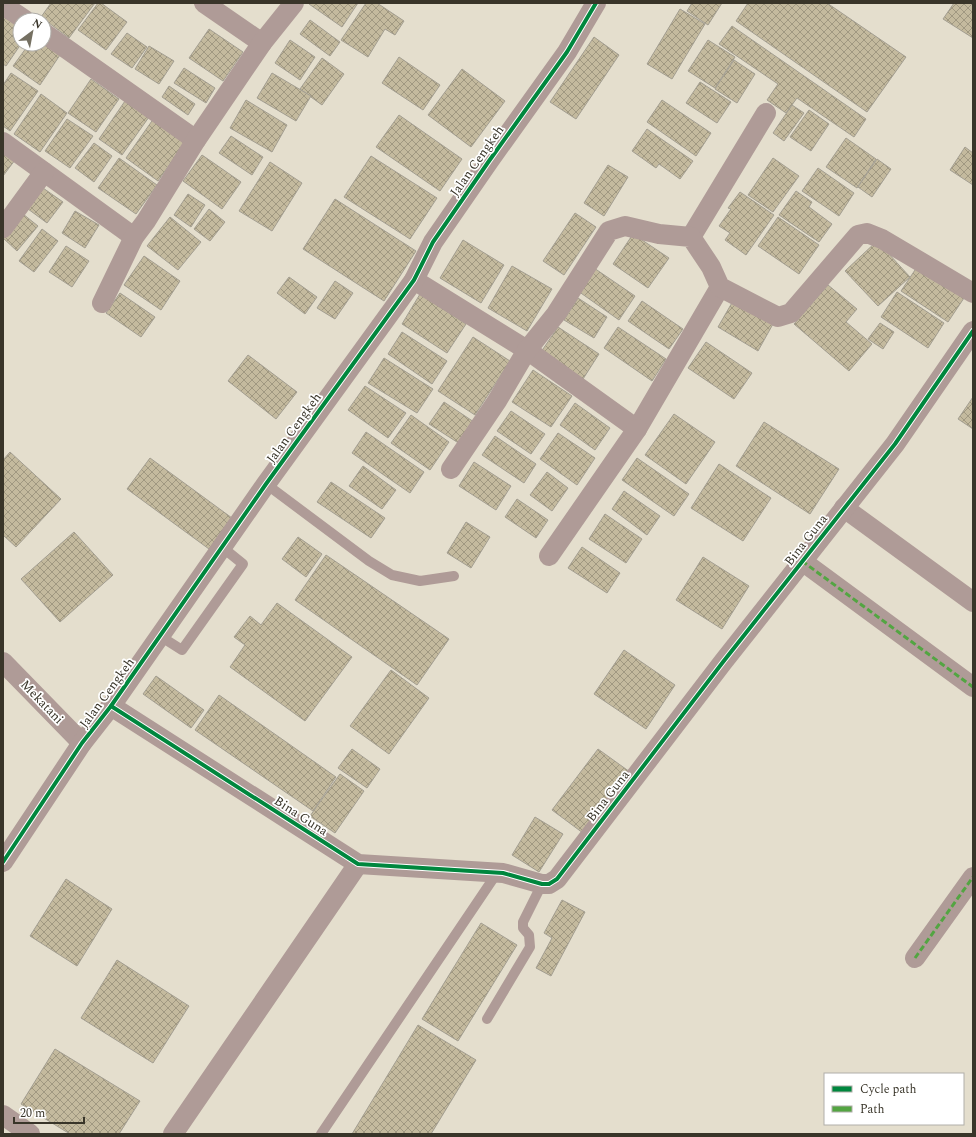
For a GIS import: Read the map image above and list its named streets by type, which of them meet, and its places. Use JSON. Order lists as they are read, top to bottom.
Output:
{
  "streets": {
    "street": ["Jalan Cengkeh", "Bina Guna", "Mekatani"]
  },
  "crossings": [
    ["Jalan Cengkeh", "Bina Guna"],
    ["Jalan Cengkeh", "Mekatani"]
  ],
  "legend": ["Cycle path", "Path"],
  "scale_bar": "20 m",
  "north": "top right"
}
